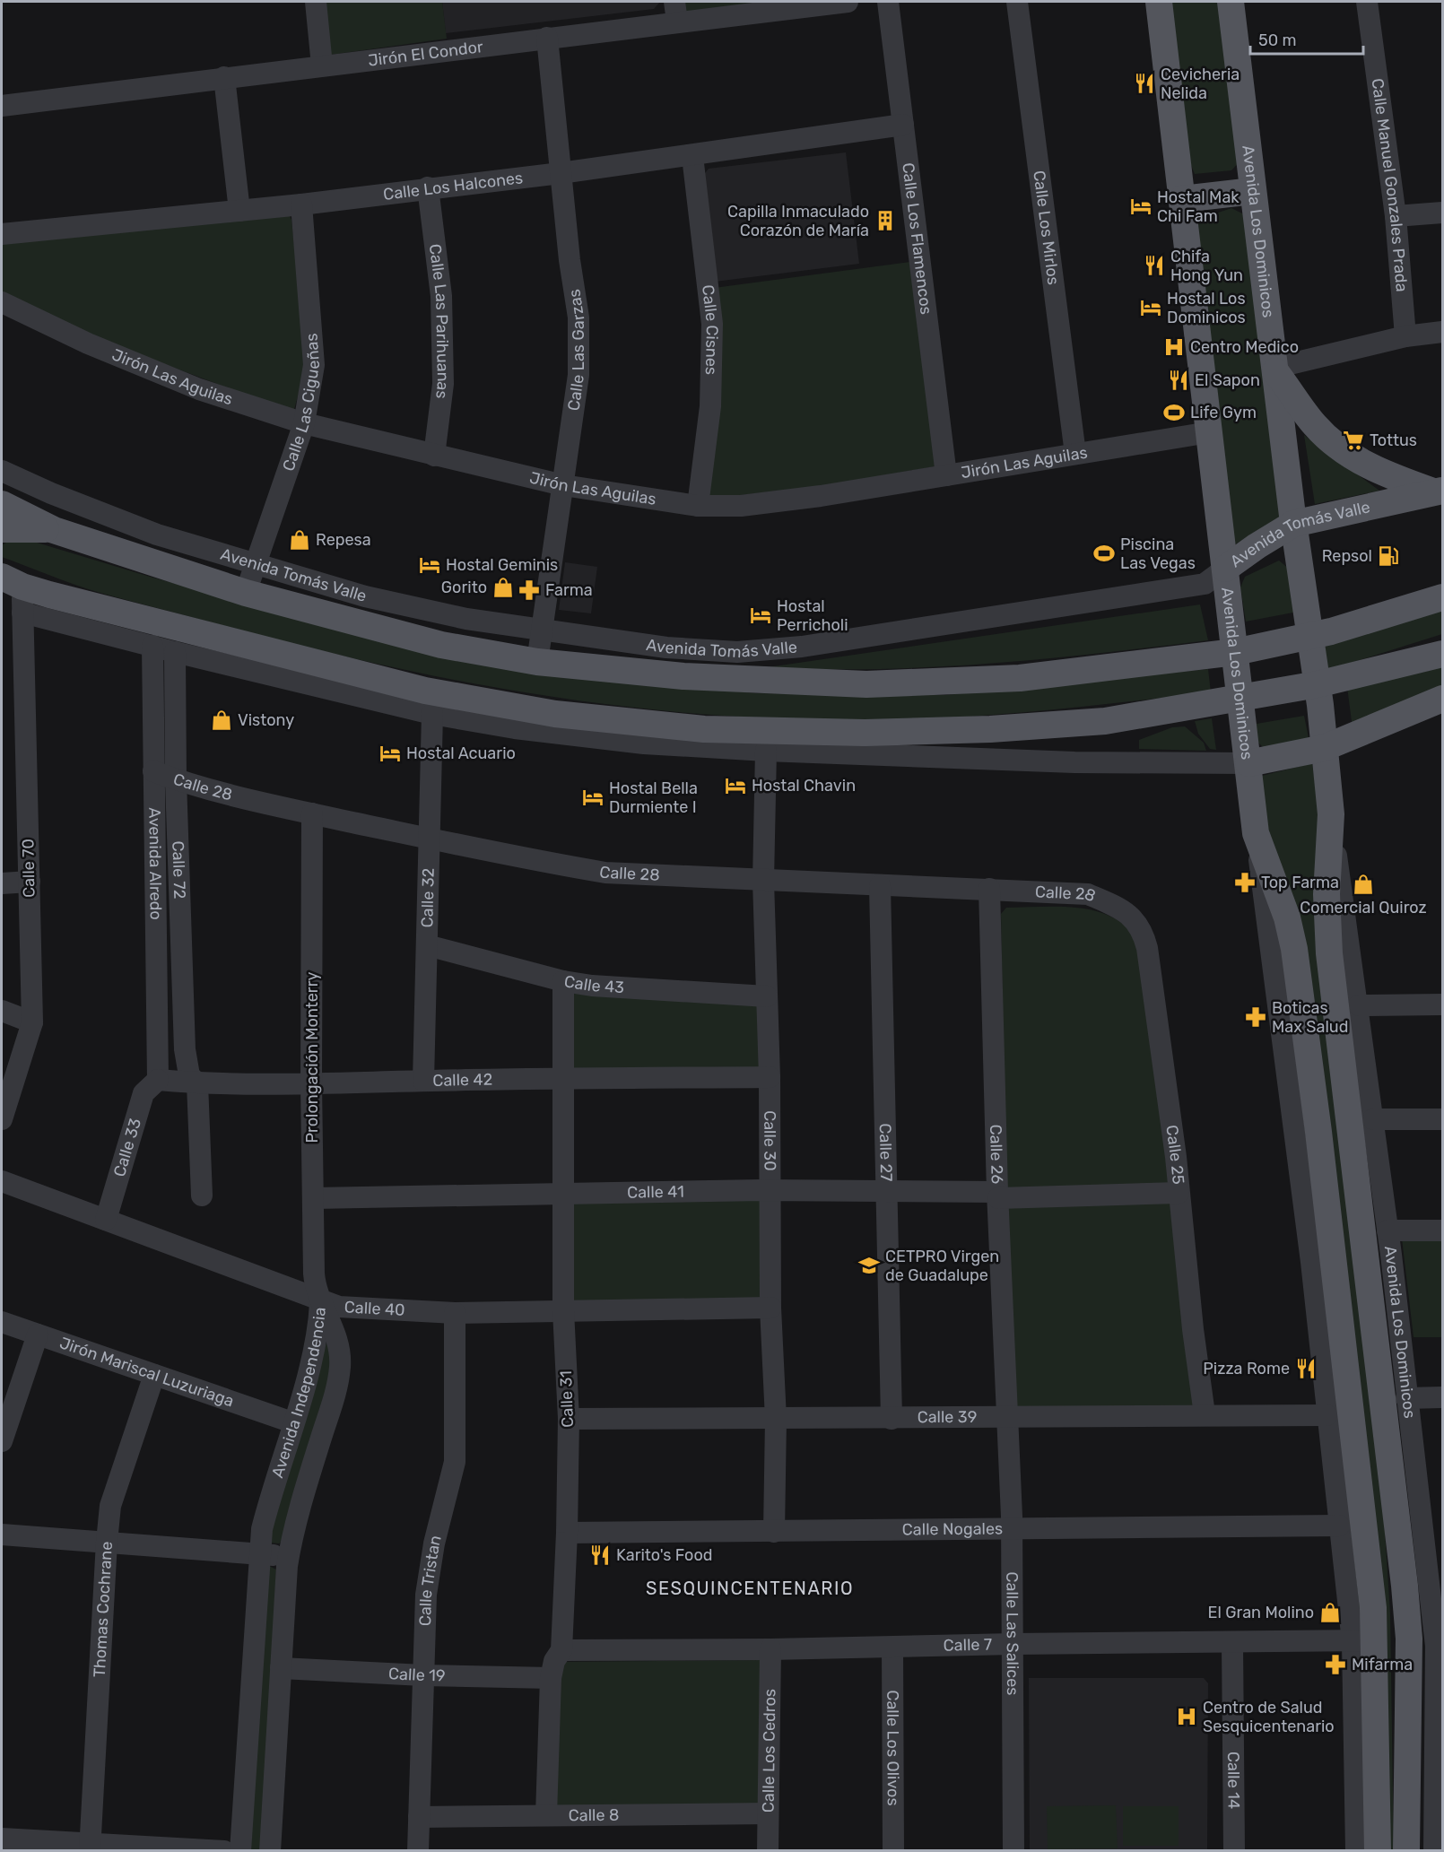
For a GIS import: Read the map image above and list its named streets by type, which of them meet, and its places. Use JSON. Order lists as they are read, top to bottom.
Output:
{
  "streets": {
    "main road": ["Avenida Los Dominicos", "Avenida Tomás Valle"],
    "street": [
      "Jirón El Condor",
      "Calle Manuel Gonzales Prada",
      "Calle Los Halcones",
      "Calle Los Mirlos",
      "Calle Los Flamencos",
      "Calle Las Parihuanas",
      "Calle Cisnes",
      "Calle Las Garzas",
      "Jirón Las Aguilas",
      "Calle Las Cigueñas",
      "Calle 28",
      "Avenida Alredo",
      "Calle 70",
      "Calle 72",
      "Calle 32",
      "Calle 43",
      "Prolongación Monterry",
      "Calle 42",
      "Calle 30",
      "Calle 33",
      "Calle 27",
      "Calle 26",
      "Calle 25",
      "Calle 41",
      "Calle 40",
      "Jirón Mariscal Luzuriaga",
      "Avenida Independencia",
      "Calle 31",
      "Calle 39",
      "Calle Nogales",
      "Calle Tristan",
      "Thomas Cochrane",
      "Calle Las Salices",
      "Calle 7",
      "Calle 19",
      "Calle Los Olivos",
      "Calle Los Cedros",
      "Calle 14",
      "Calle 8"
    ]
  },
  "crossings": [
    ["Jirón El Condor", "Calle Las Garzas"],
    ["Calle Los Halcones", "Calle Los Flamencos"],
    ["Calle Los Halcones", "Calle Las Parihuanas"],
    ["Calle Los Halcones", "Calle Cisnes"],
    ["Calle Los Halcones", "Calle Las Garzas"],
    ["Calle Los Halcones", "Calle Las Cigueñas"],
    ["Calle Los Mirlos", "Jirón Las Aguilas"],
    ["Avenida Los Dominicos", "Jirón Las Aguilas"],
    ["Avenida Los Dominicos", "Avenida Tomás Valle"],
    ["Avenida Los Dominicos", "Calle 39"],
    ["Avenida Los Dominicos", "Calle Nogales"],
    ["Avenida Los Dominicos", "Calle 7"],
    ["Calle Los Flamencos", "Jirón Las Aguilas"],
    ["Calle Las Parihuanas", "Jirón Las Aguilas"],
    ["Calle Cisnes", "Jirón Las Aguilas"],
    ["Calle Las Garzas", "Jirón Las Aguilas"],
    ["Calle Las Garzas", "Avenida Tomás Valle"],
    ["Jirón Las Aguilas", "Calle Las Cigueñas"],
    ["Calle Las Cigueñas", "Avenida Tomás Valle"],
    ["Calle 28", "Avenida Alredo"],
    ["Calle 28", "Calle 72"],
    ["Calle 28", "Calle 32"],
    ["Calle 28", "Prolongación Monterry"],
    ["Calle 28", "Calle 30"],
    ["Calle 28", "Calle 27"],
    ["Calle 28", "Calle 26"],
    ["Calle 28", "Calle 25"],
    ["Avenida Alredo", "Calle 42"],
    ["Avenida Alredo", "Calle 33"],
    ["Calle 72", "Calle 42"],
    ["Calle 32", "Calle 43"],
    ["Calle 32", "Calle 42"],
    ["Calle 43", "Calle 30"],
    ["Calle 43", "Calle 31"],
    ["Prolongación Monterry", "Calle 42"],
    ["Prolongación Monterry", "Calle 41"],
    ["Prolongación Monterry", "Calle 40"],
    ["Prolongación Monterry", "Avenida Independencia"],
    ["Calle 42", "Calle 30"],
    ["Calle 42", "Calle 33"],
    ["Calle 42", "Calle 31"],
    ["Calle 30", "Calle 41"],
    ["Calle 30", "Calle 40"],
    ["Calle 30", "Calle 39"],
    ["Calle 30", "Calle Nogales"],
    ["Calle 33", "Calle 40"],
    ["Calle 27", "Calle 41"],
    ["Calle 27", "Calle 39"],
    ["Calle 26", "Calle 41"],
    ["Calle 26", "Calle 39"],
    ["Calle 26", "Calle Las Salices"],
    ["Calle 25", "Calle 41"],
    ["Calle 25", "Calle 39"],
    ["Calle 41", "Calle 31"],
    ["Calle 40", "Avenida Independencia"],
    ["Calle 40", "Calle 31"],
    ["Calle 40", "Calle Tristan"],
    ["Jirón Mariscal Luzuriaga", "Avenida Independencia"],
    ["Jirón Mariscal Luzuriaga", "Thomas Cochrane"],
    ["Avenida Independencia", "Calle 19"],
    ["Calle 31", "Calle 39"],
    ["Calle 31", "Calle Nogales"],
    ["Calle 31", "Calle 7"],
    ["Calle 31", "Calle 19"],
    ["Calle 31", "Calle 8"],
    ["Calle 39", "Calle Las Salices"],
    ["Calle Nogales", "Calle Las Salices"],
    ["Calle Tristan", "Calle 19"],
    ["Calle Tristan", "Calle 8"],
    ["Calle Las Salices", "Calle 7"],
    ["Calle 7", "Calle Los Olivos"],
    ["Calle 7", "Calle Los Cedros"],
    ["Calle 7", "Calle 14"],
    ["Calle Los Cedros", "Calle 8"]
  ],
  "districts": ["SESQUINCENTENARIO"],
  "places": {
    "restaurant": [
      "Cevicheria Nelida",
      "Chifa Hong Yun",
      "El Sapon",
      "Pizza Rome",
      "Karito's Food"
    ],
    "hotel": [
      "Hostal Mak Chi Fam",
      "Hostal Los Dominicos",
      "Hostal Geminis",
      "Hostal Perricholi",
      "Hostal Acuario",
      "Hostal Chavin",
      "Hostal Bella Durmiente I"
    ],
    "building": ["Capilla Inmaculado Corazón de María"],
    "hospital": ["Centro Medico", "Centro de Salud Sesquicentenario"],
    "sports": ["Life Gym", "Piscina Las Vegas"],
    "supermarket": ["Tottus"],
    "shop": [
      "Repesa",
      "Gorito",
      "Vistony",
      "Comercial Quiroz",
      "El Gran Molino"
    ],
    "fuel station": ["Repsol"],
    "pharmacy": [
      "Farma",
      "Top Farma",
      "Boticas Max Salud",
      "Mifarma"
    ],
    "school or university": ["CETPRO Virgen de Guadalupe"]
  },
  "scale_bar": "50 m"
}
